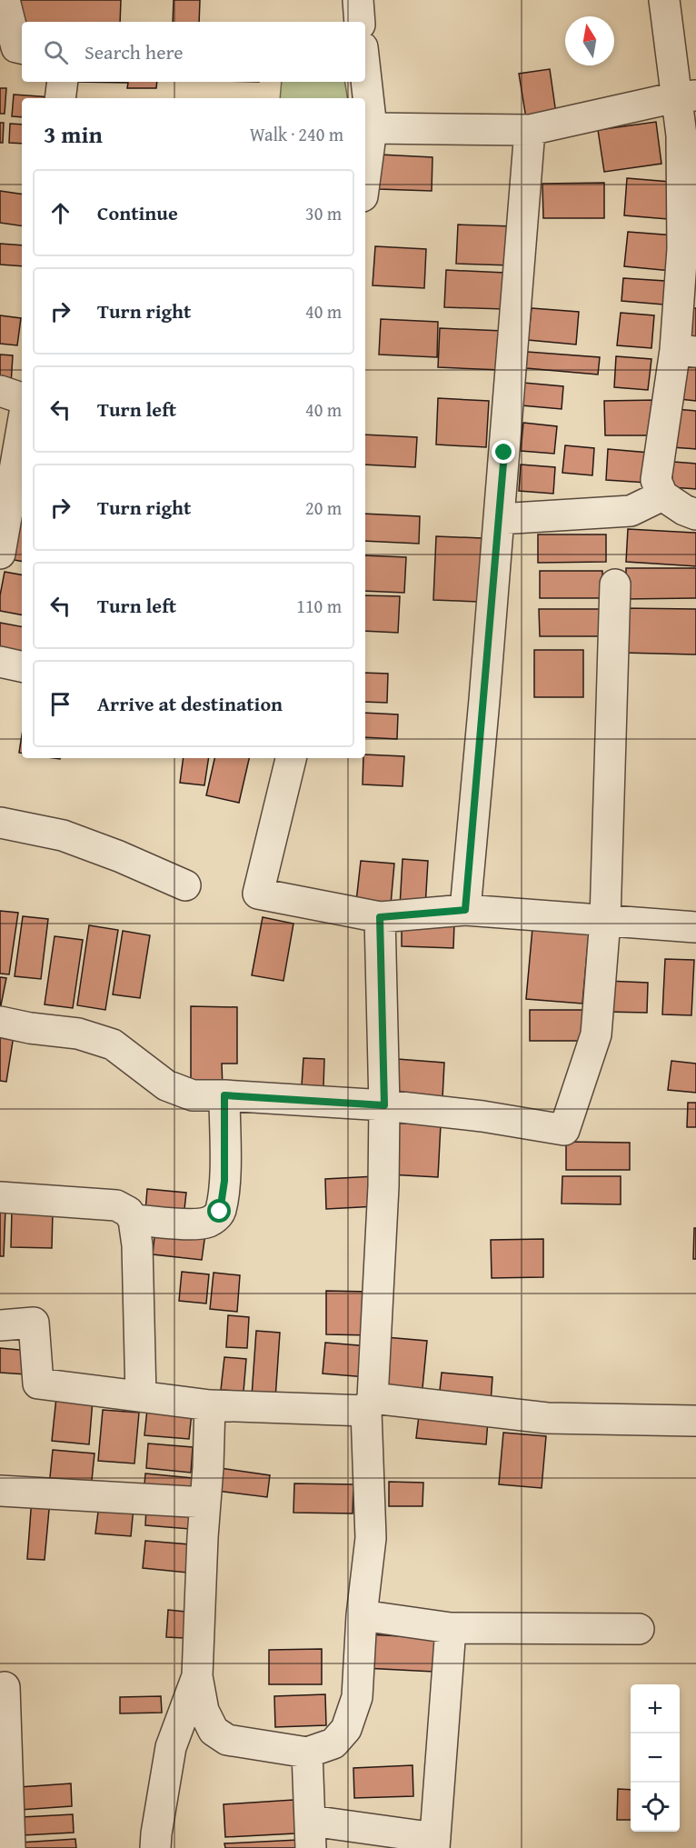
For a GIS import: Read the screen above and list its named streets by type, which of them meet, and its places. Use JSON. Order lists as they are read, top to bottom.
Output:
{
  "north": "top",
  "page": {
    "search": "Search here",
    "heading": ["3 min", "Walk · 240 m"],
    "list": [
      ["Continue", "30 m"],
      ["Turn right", "40 m"],
      ["Turn left", "40 m"],
      ["Turn right", "20 m"],
      ["Turn left", "110 m"],
      "Arrive at destination"
    ],
    "map_buttons": ["+", "−"]
  }
}
